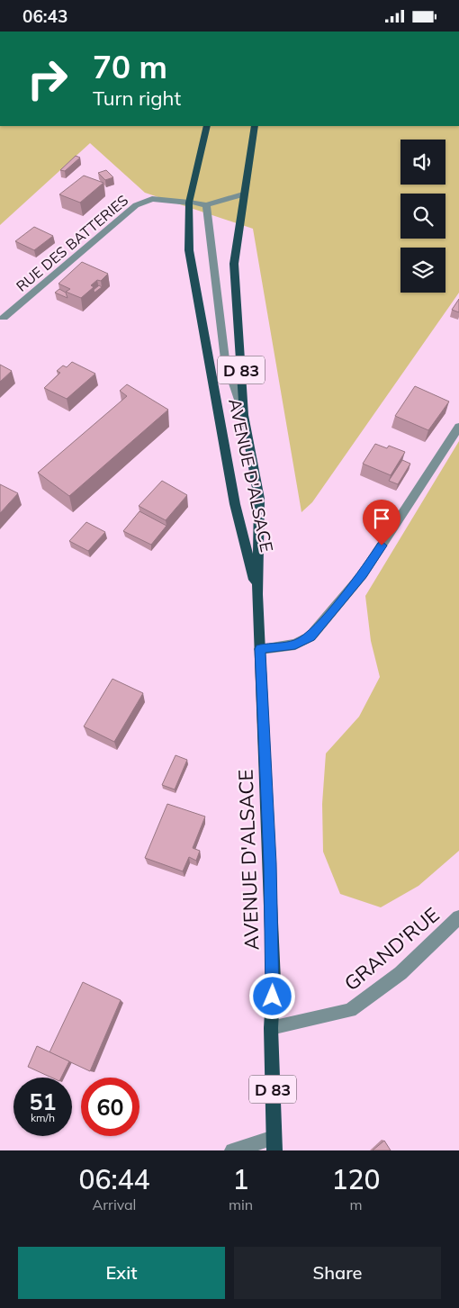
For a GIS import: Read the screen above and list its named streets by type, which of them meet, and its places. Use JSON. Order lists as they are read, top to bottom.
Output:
{
  "streets": {
    "main road": ["D 83", "AVENUE D'ALSACE"],
    "street": ["RUE DES BATTERIES", "GRAND'RUE"]
  },
  "crossings": [
    ["RUE DES BATTERIES", "D 83"],
    ["RUE DES BATTERIES", "AVENUE D'ALSACE"],
    ["D 83", "AVENUE D'ALSACE"],
    ["AVENUE D'ALSACE", "GRAND'RUE"]
  ],
  "page": {
    "status": "06:43",
    "turn": ["70 m", "Turn right"],
    "speed": "51 km/h",
    "limit": "60",
    "eta": [
      "06:44",
      "Arrival",
      "1",
      "min",
      "120",
      "m"
    ],
    "buttons": ["Exit", "Share"]
  }
}
